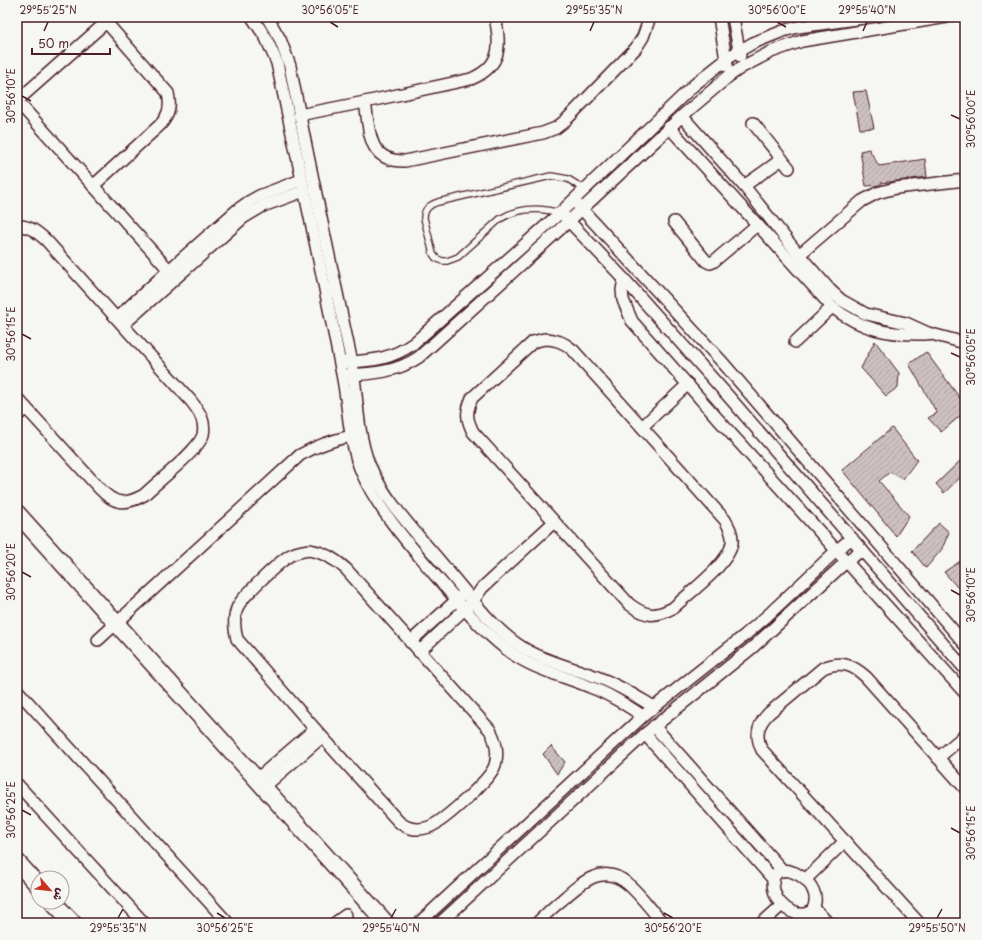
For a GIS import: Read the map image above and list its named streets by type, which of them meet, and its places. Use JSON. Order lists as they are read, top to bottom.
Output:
{
  "scale_bar": "50 m",
  "north": "bottom right",
  "coordinates": [
    "29°55'25\"N",
    "30°56'05\"E",
    "29°55'35\"N",
    "30°56'00\"E",
    "29°55'40\"N",
    "30°56'10\"E",
    "30°56'15\"E",
    "30°56'20\"E",
    "30°56'25\"E",
    "29°55'50\"N"
  ]
}
